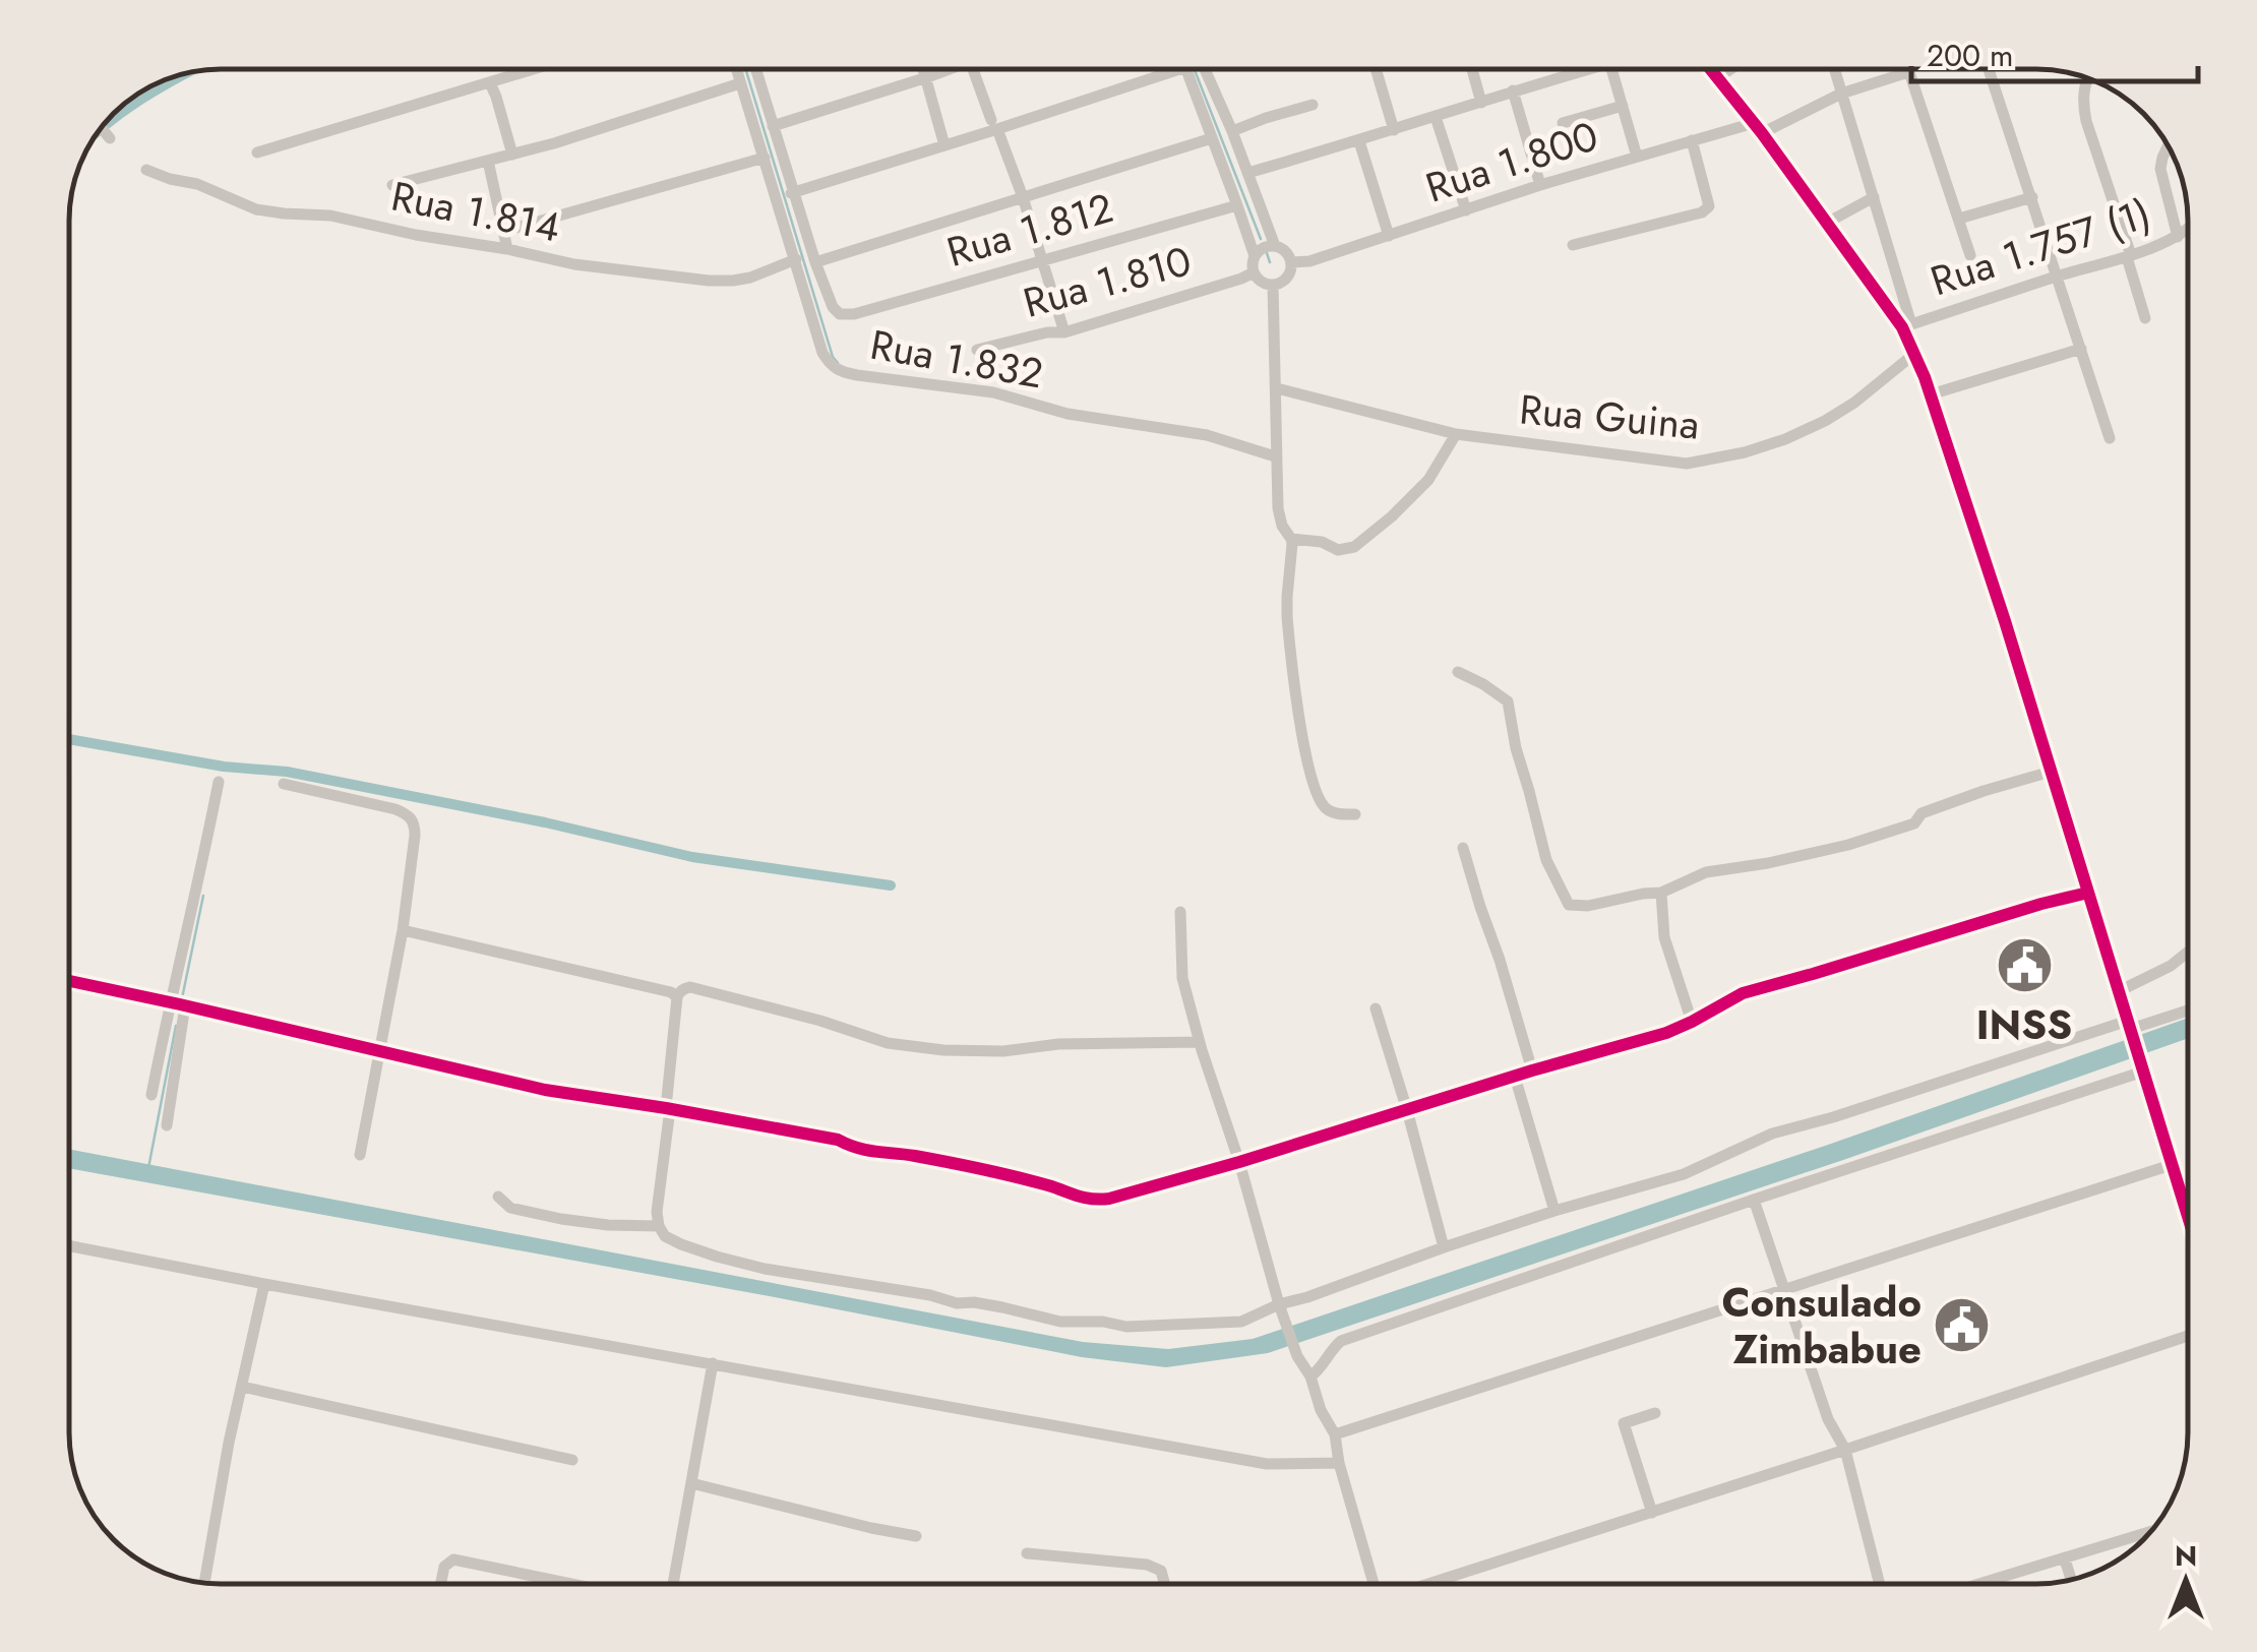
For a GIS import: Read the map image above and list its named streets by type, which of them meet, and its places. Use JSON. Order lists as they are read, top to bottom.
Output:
{
  "streets": {
    "street": [
      "Rua 1.800",
      "Rua 1.814",
      "Rua 1.812",
      "Rua 1.757 (1)",
      "Rua 1.810",
      "Rua 1.832",
      "Rua Guina"
    ]
  },
  "crossings": [
    ["Rua 1.800", "Rua 1.810"],
    ["Rua 1.814", "Rua 1.832"]
  ],
  "places": {
    "public building": ["INSS", "Consulado Zimbabue"]
  },
  "scale_bar": "200 m",
  "north": "top"
}
